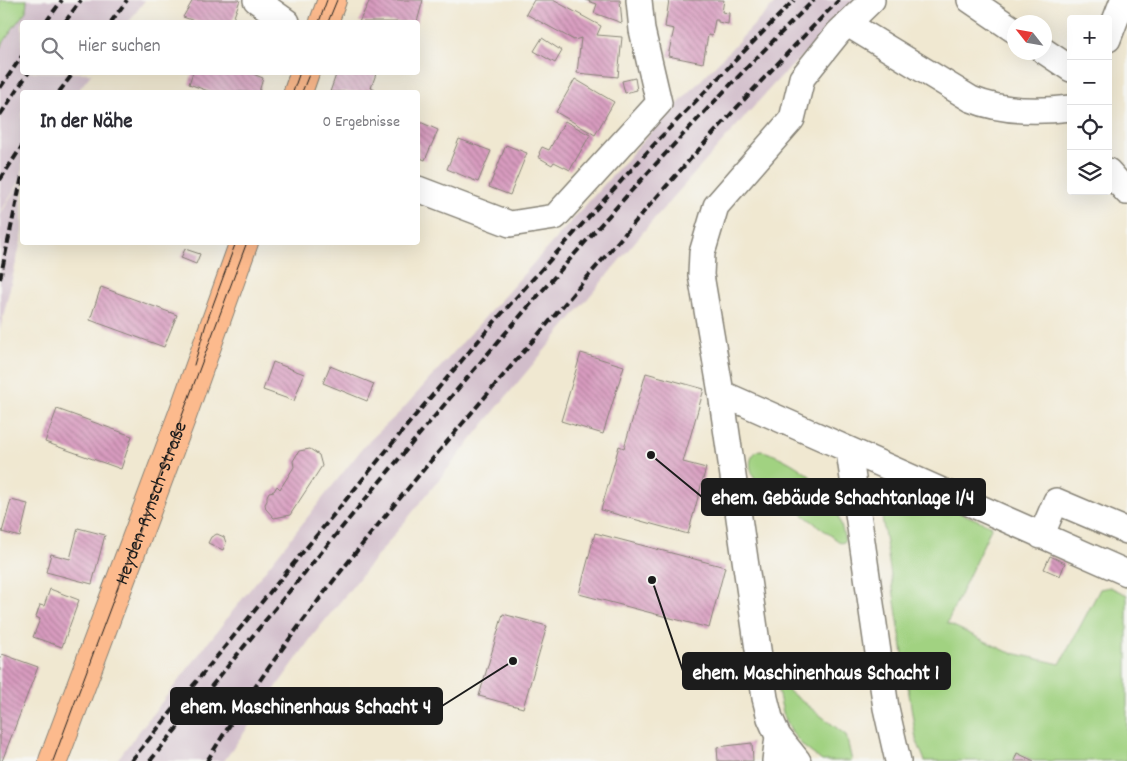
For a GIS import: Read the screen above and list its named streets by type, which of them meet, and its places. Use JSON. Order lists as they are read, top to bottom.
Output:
{
  "streets": {
    "main road": ["Heyden-Rynsch-Straße"]
  },
  "places": ["ehem. Gebäude Schachtanlage 1/4", "ehem. Maschinenhaus Schacht 1", "ehem. Maschinenhaus Schacht 4"],
  "north": "top left",
  "page": {
    "map_buttons": ["+", "−"],
    "search": "Hier suchen",
    "heading": ["In der Nähe", "0 Ergebnisse"]
  }
}
